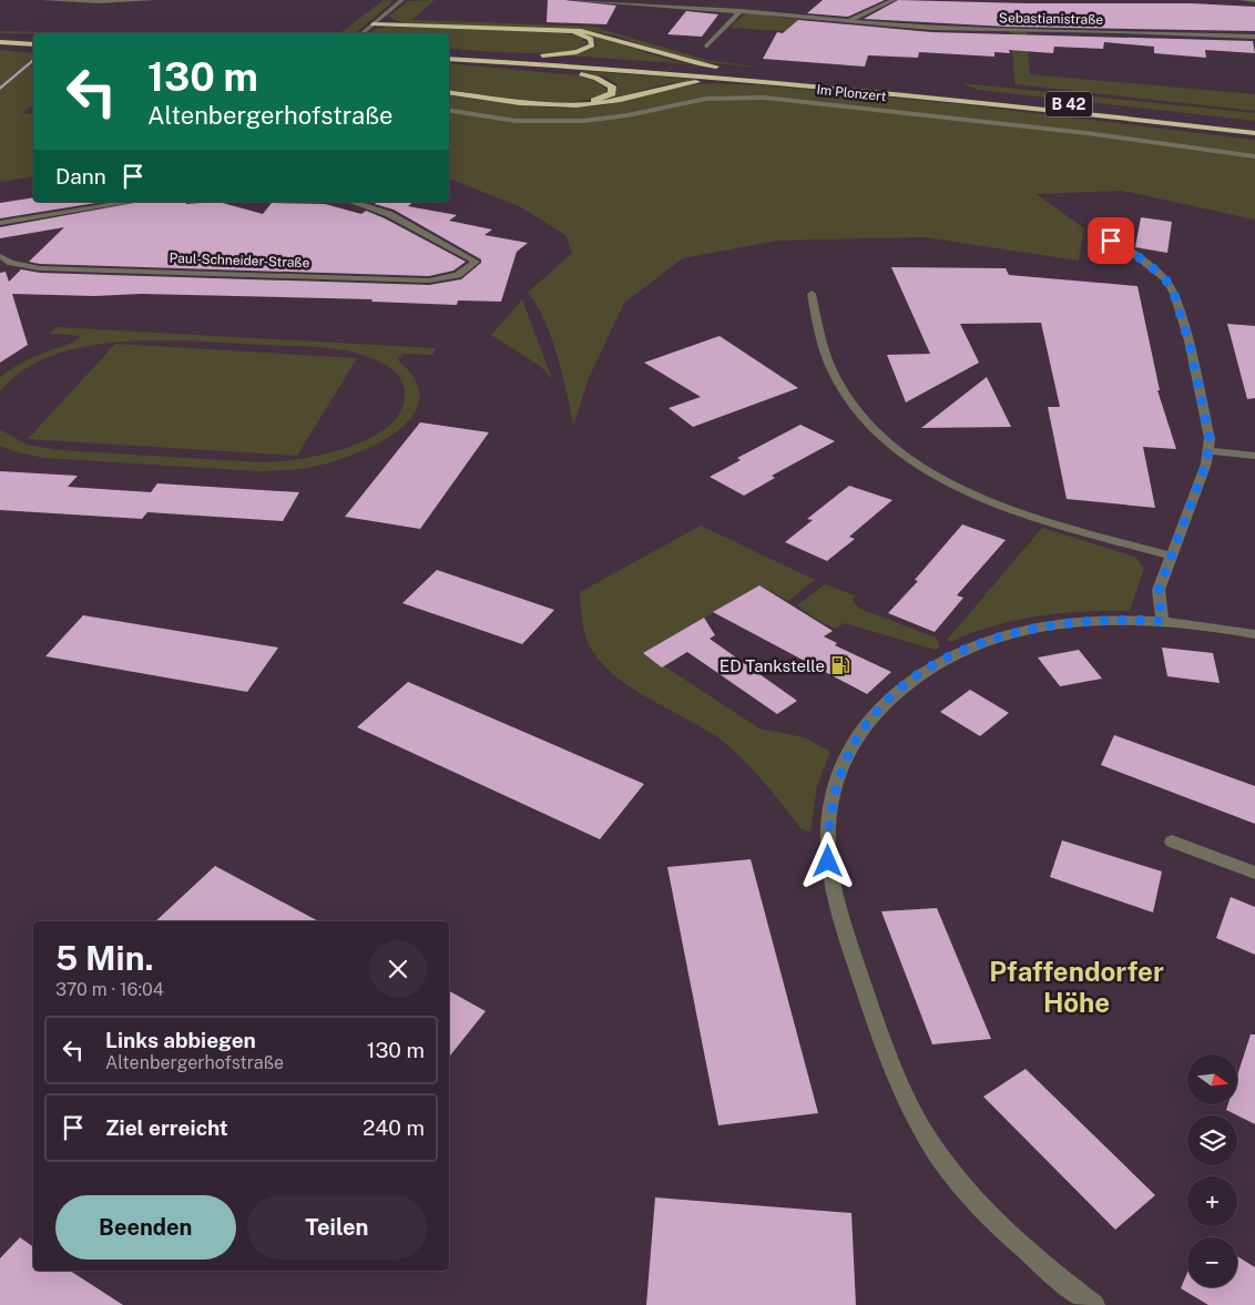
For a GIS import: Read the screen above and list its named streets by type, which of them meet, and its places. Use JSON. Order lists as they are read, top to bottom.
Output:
{
  "streets": {
    "highway": ["B 42"],
    "street": ["Sebastianistraße", "Im Plonzert", "Paul-Schneider-Straße"]
  },
  "districts": ["Pfaffendorfer Höhe"],
  "places": {
    "fuel station": ["ED Tankstelle"]
  },
  "north": "right",
  "page": {
    "turn": ["130 m", "Altenbergerhofstraße"],
    "then": "Dann",
    "heading": ["5 Min.", "370 m · 16:04"],
    "list": [
      {
        "name": "Links abbiegen",
        "note": "Altenbergerhofstraße",
        "value": "130 m"
      },
      {
        "name": "Ziel erreicht",
        "value": "240 m"
      }
    ],
    "map_buttons": ["+", "−"],
    "buttons": ["Beenden", "Teilen"]
  }
}
